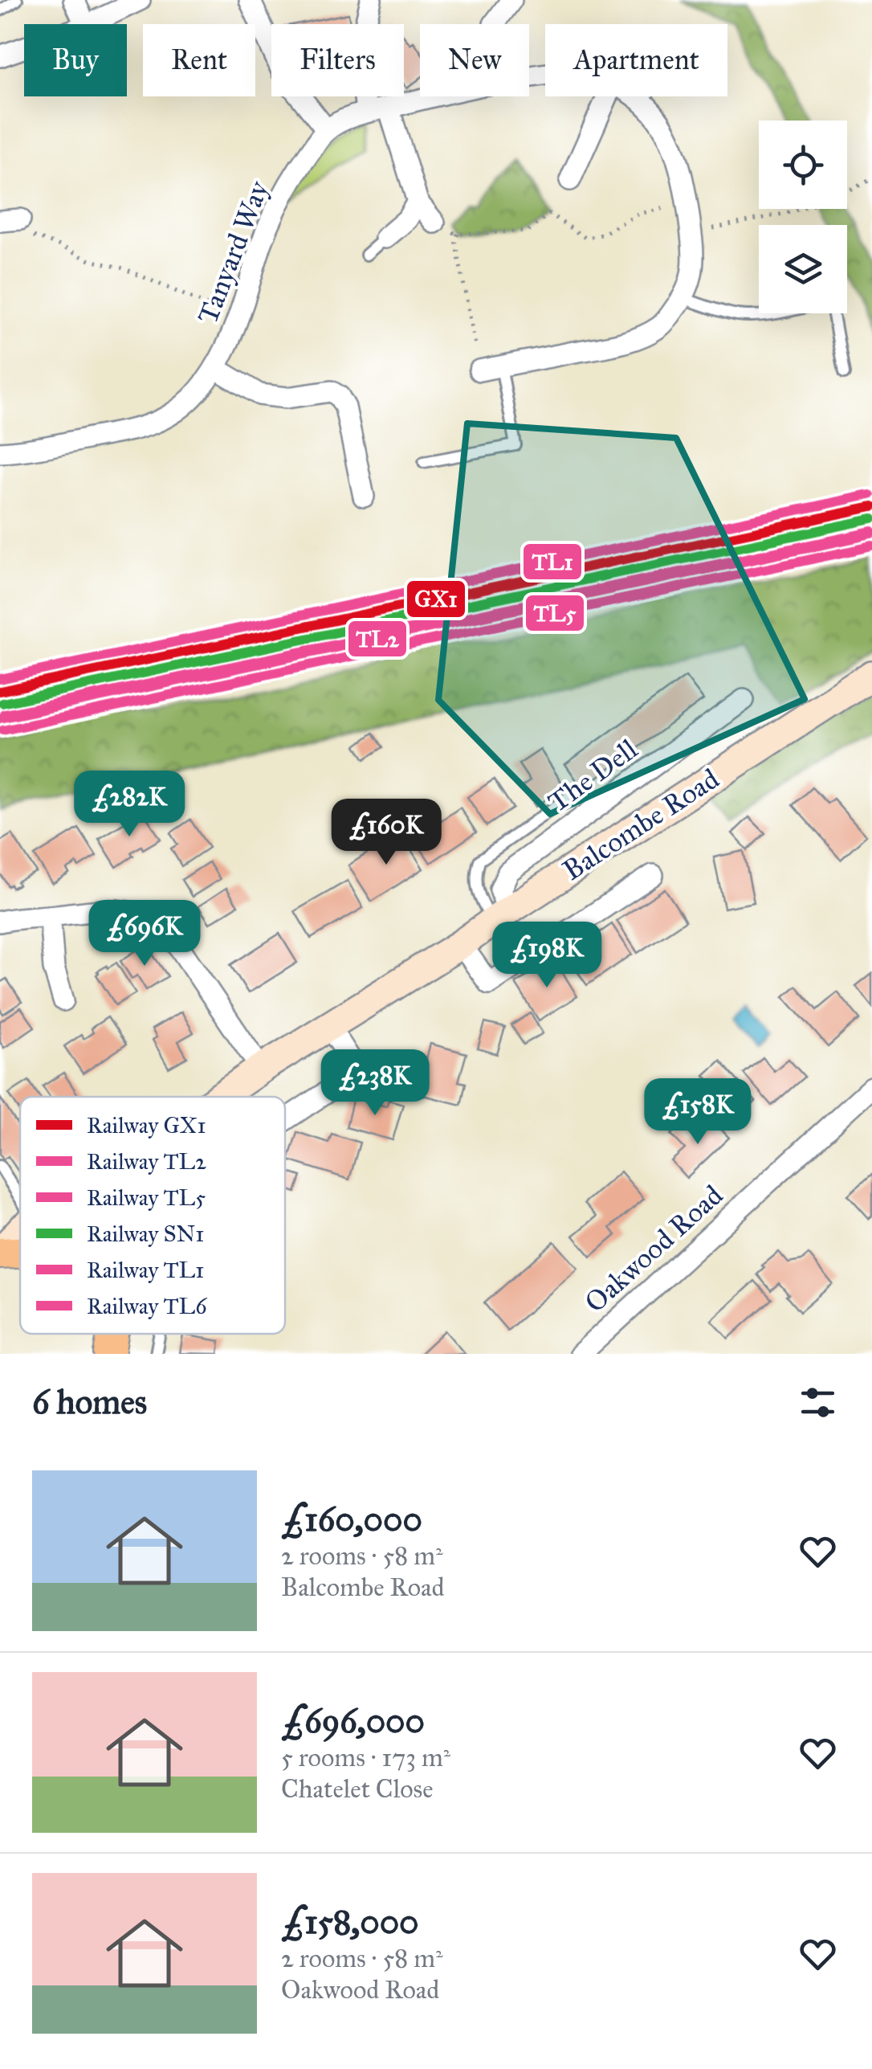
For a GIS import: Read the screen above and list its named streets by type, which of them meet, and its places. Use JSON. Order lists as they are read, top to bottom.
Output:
{
  "streets": {
    "main road": ["Balcombe Road"],
    "street": ["Tanyard Way", "The Dell", "Oakwood Road"]
  },
  "crossings": [
    ["The Dell", "Balcombe Road"]
  ],
  "lines": [
    "rail line TL1",
    "rail line GX1",
    "rail line SN1",
    "rail line TL6",
    "rail line TL2",
    "rail line TL5"
  ],
  "legend": [
    "Railway GX1",
    "Railway TL2",
    "Railway TL5",
    "Railway SN1",
    "Railway TL1",
    "Railway TL6"
  ],
  "page": {
    "chip": [
      "Buy",
      "Rent",
      "Filters",
      "New",
      "Apartment"
    ],
    "price": [
      "£282K",
      "£160K",
      "£696K",
      "£198K",
      "£238K",
      "£158K"
    ],
    "heading": "6 homes",
    "list": [
      {
        "name": "£160,000",
        "note": "2 rooms · 58 m² · Balcombe Road"
      },
      {
        "name": "£696,000",
        "note": "5 rooms · 173 m² · Chatelet Close"
      },
      {
        "name": "£158,000",
        "note": "2 rooms · 58 m² · Oakwood Road"
      }
    ]
  }
}
